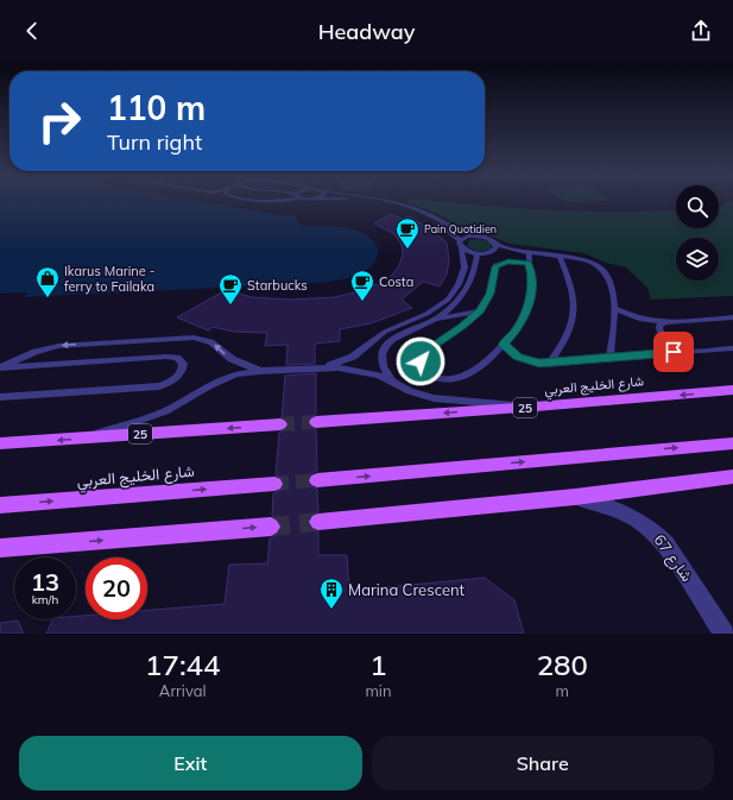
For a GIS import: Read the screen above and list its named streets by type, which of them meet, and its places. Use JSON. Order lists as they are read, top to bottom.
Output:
{
  "streets": {
    "main road": ["شارع الخليج العربي", "25"],
    "street": ["شارع 67"]
  },
  "places": {
    "cafe": ["Pain Quotidien", "Costa", "Starbucks"],
    "shop": ["Ikarus Marine - ferry to Failaka"],
    "building": ["Marina Crescent"]
  },
  "page": {
    "header": "Headway",
    "turn": ["110 m", "Turn right"],
    "speed": "13 km/h",
    "limit": "20",
    "eta": [
      "17:44",
      "Arrival",
      "1",
      "min",
      "280",
      "m"
    ],
    "buttons": ["Exit", "Share"]
  }
}
